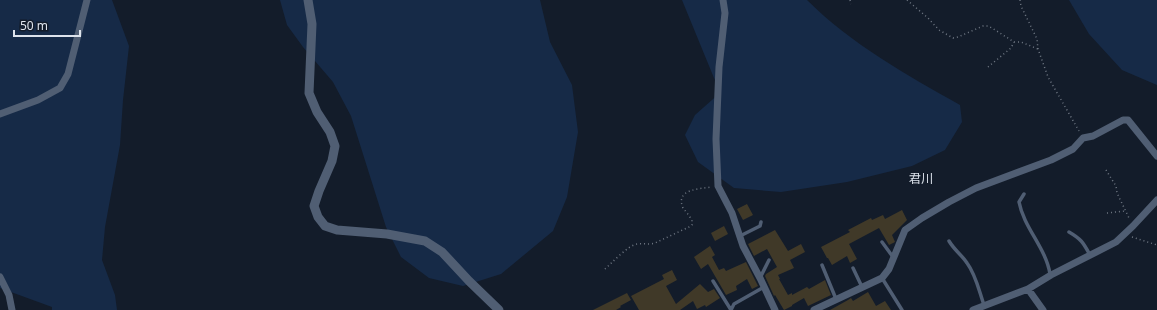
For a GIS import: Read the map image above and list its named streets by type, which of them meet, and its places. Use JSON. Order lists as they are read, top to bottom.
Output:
{
  "districts": ["君川"],
  "scale_bar": "50 m"
}
